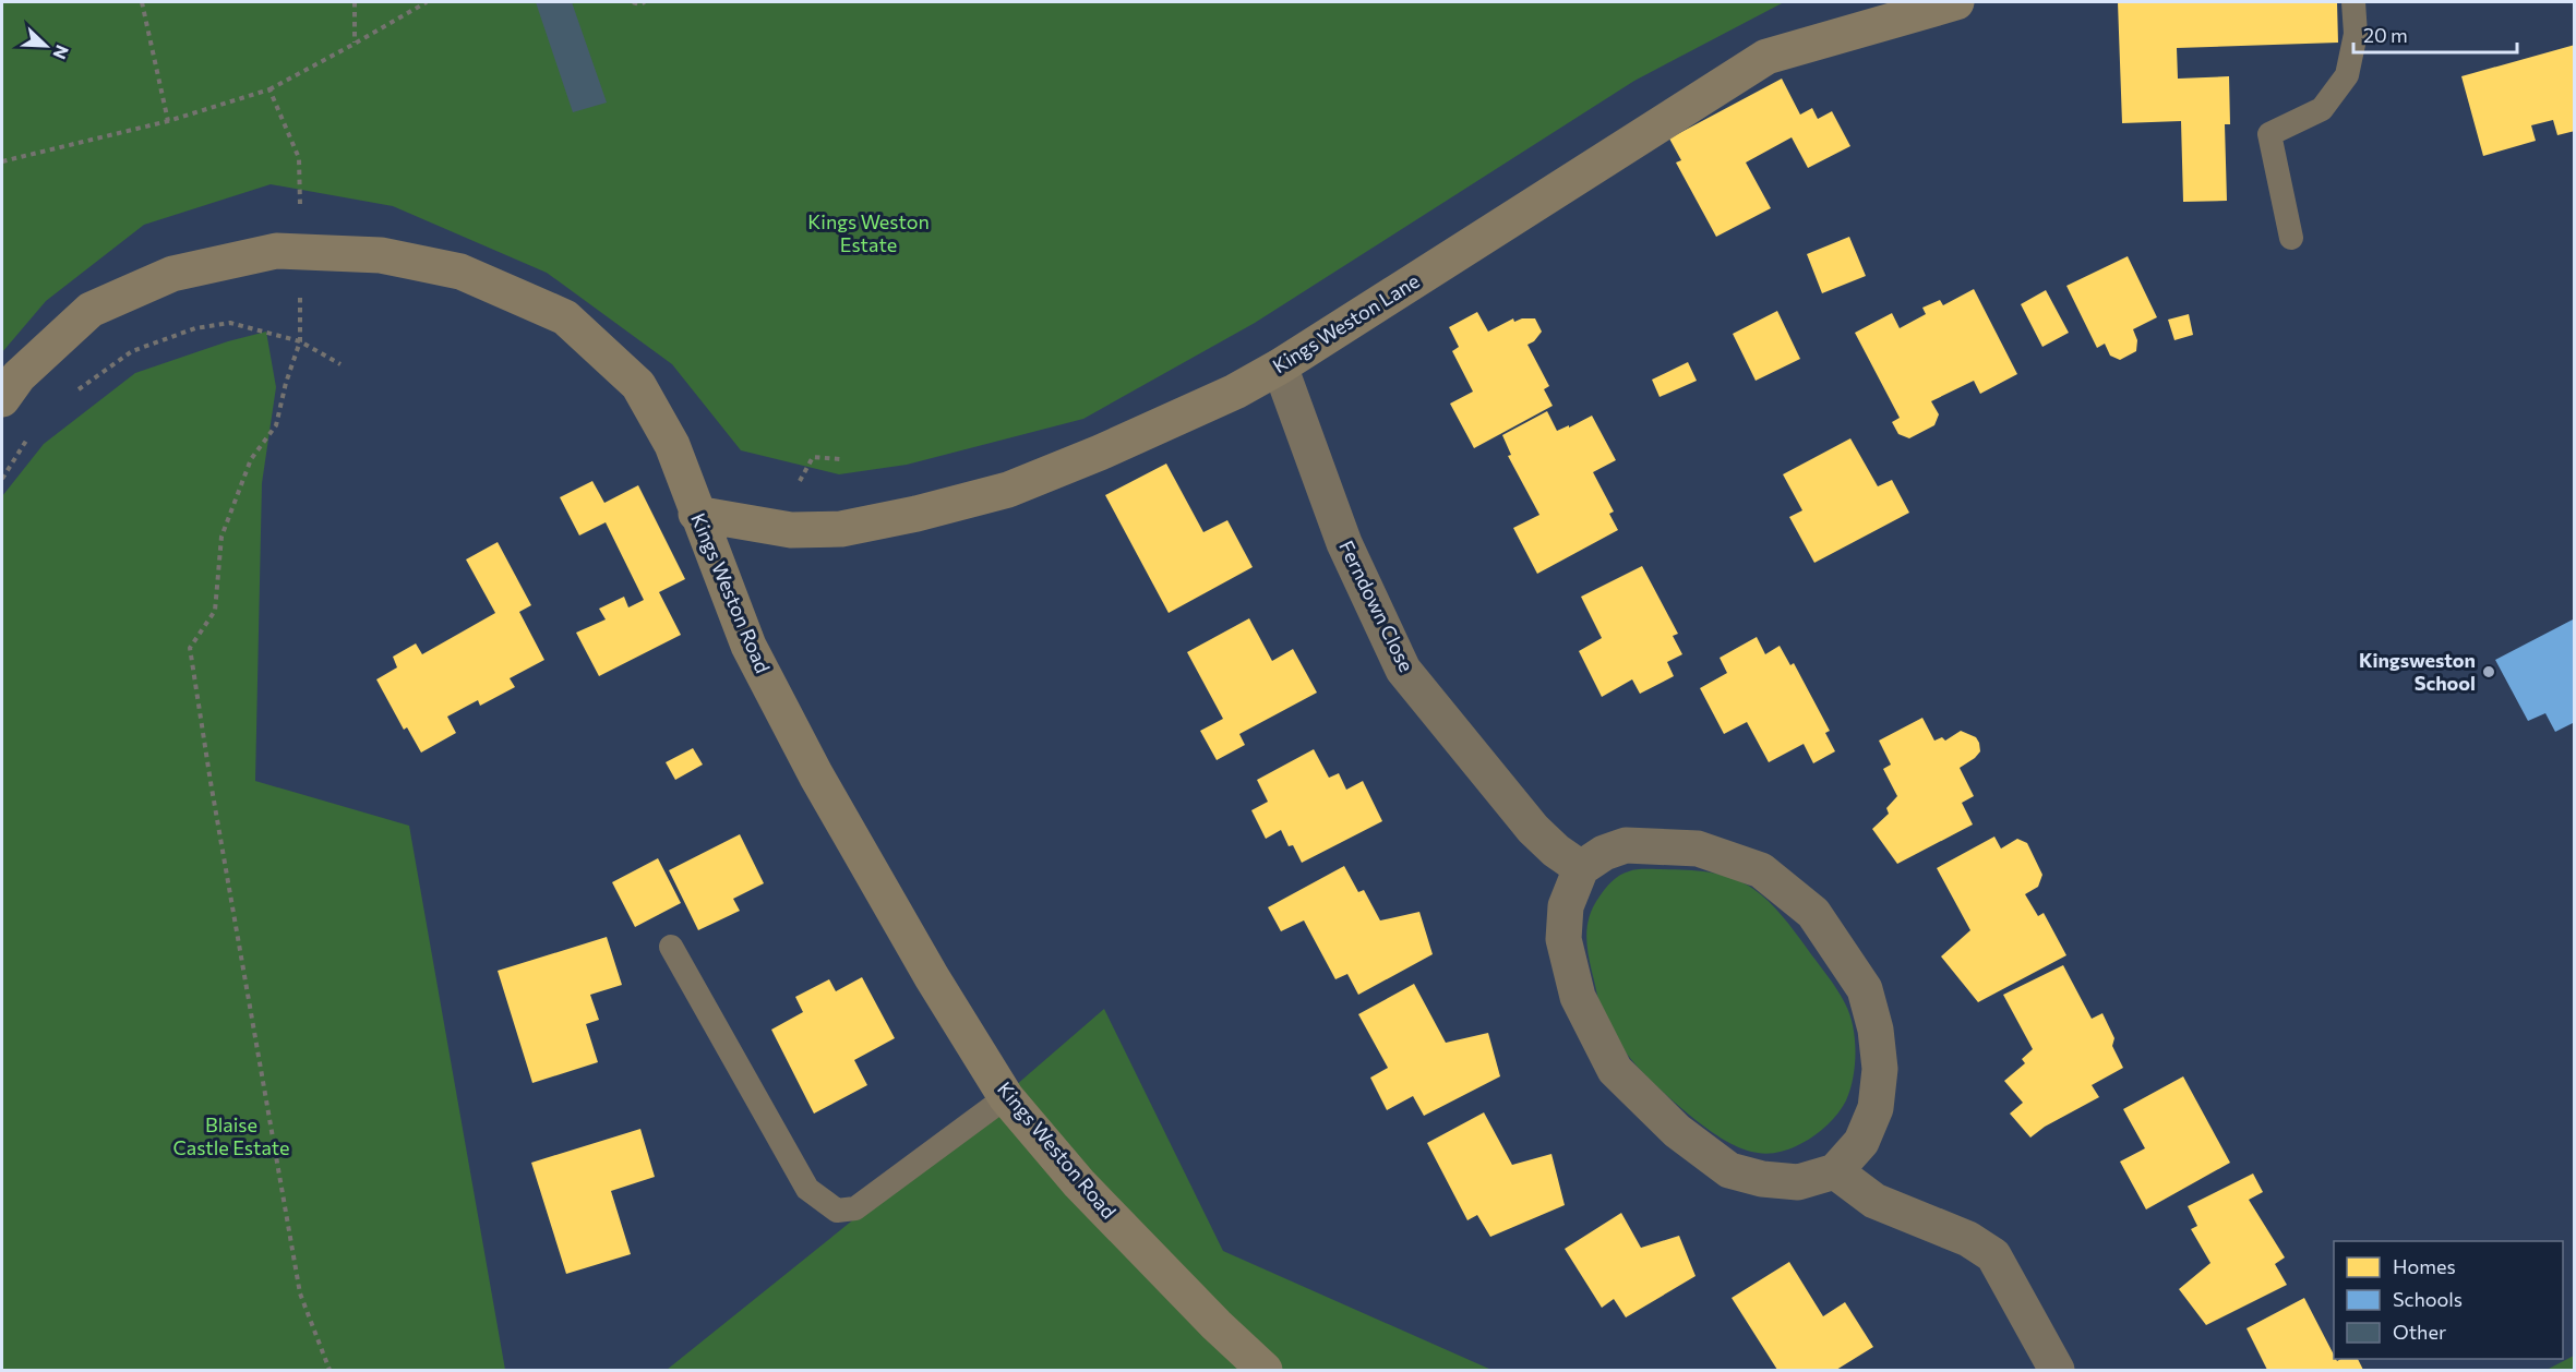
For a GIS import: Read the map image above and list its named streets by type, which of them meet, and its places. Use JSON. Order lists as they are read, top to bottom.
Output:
{
  "streets": {
    "main road": ["Kings Weston Lane", "Kings Weston Road"],
    "street": ["Ferndown Close"]
  },
  "crossings": [
    ["Kings Weston Lane", "Kings Weston Road"],
    ["Kings Weston Lane", "Ferndown Close"]
  ],
  "parks": ["Kings Weston Estate", "Blaise Castle Estate"],
  "places": ["Kingsweston School"],
  "legend": ["Homes", "Schools", "Other"],
  "scale_bar": "20 m",
  "north": "bottom right"
}
